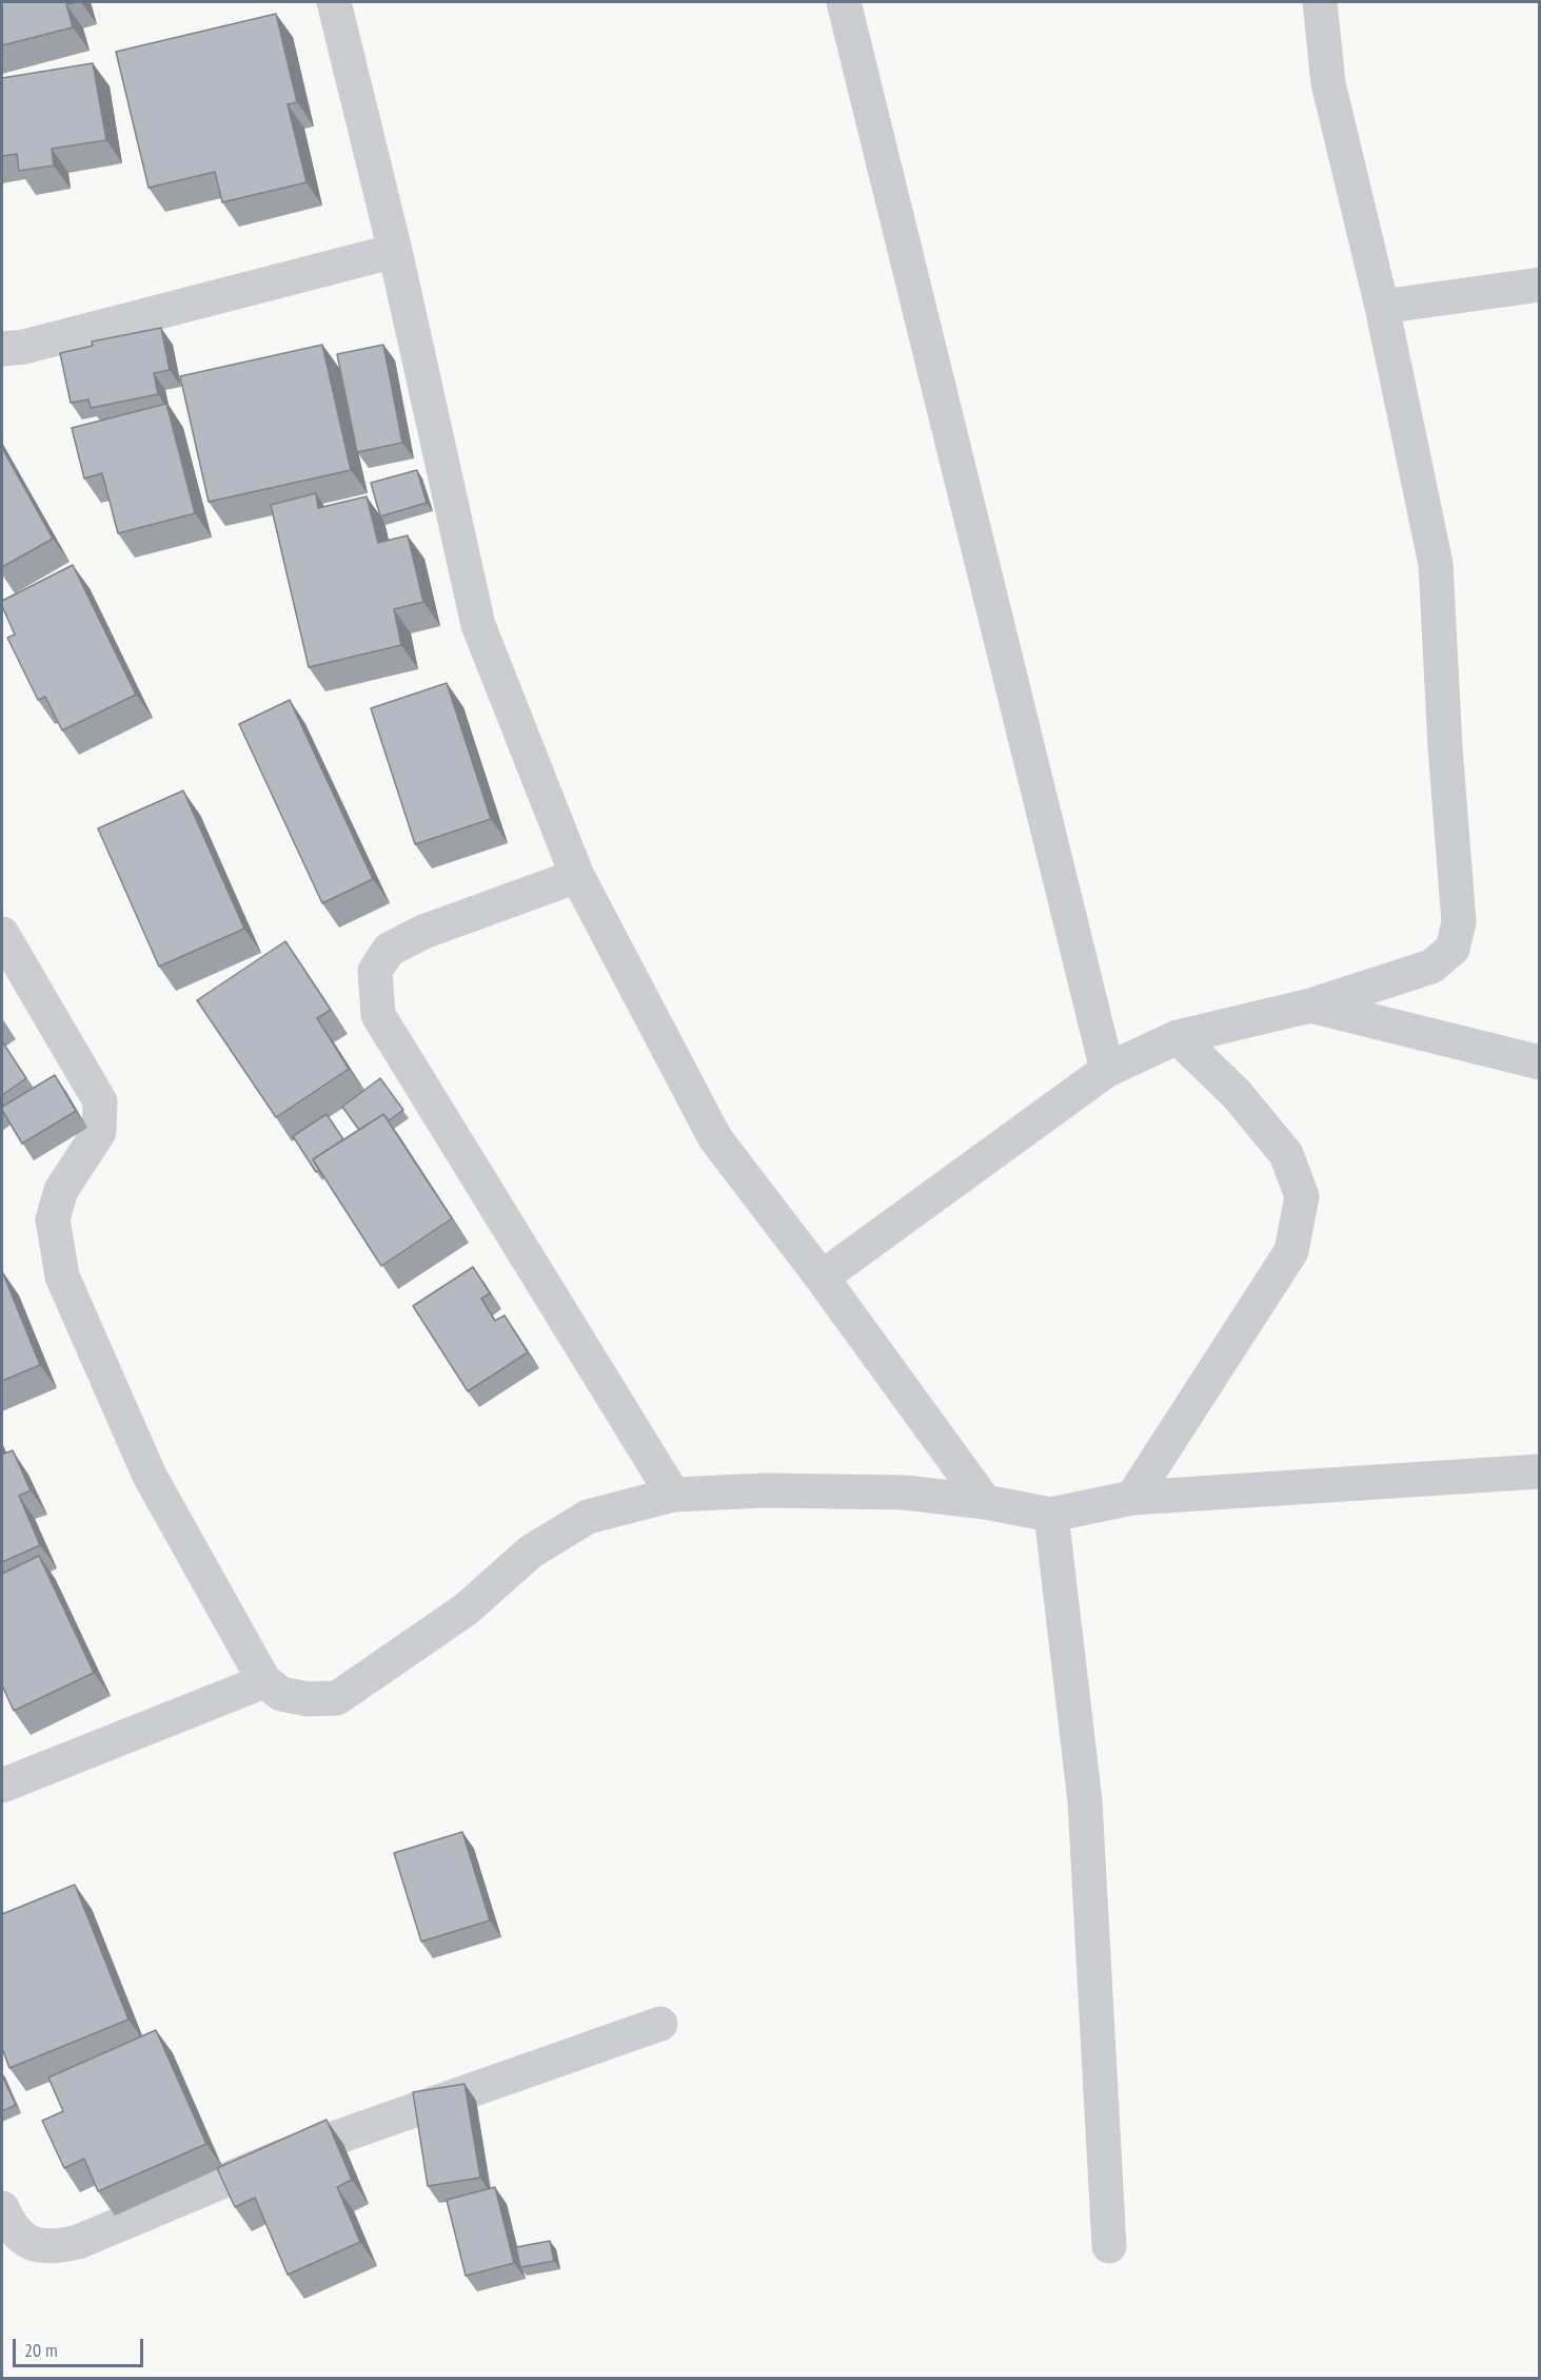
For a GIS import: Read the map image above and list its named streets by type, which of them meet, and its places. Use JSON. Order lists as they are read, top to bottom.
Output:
{
  "scale_bar": "20 m"
}
